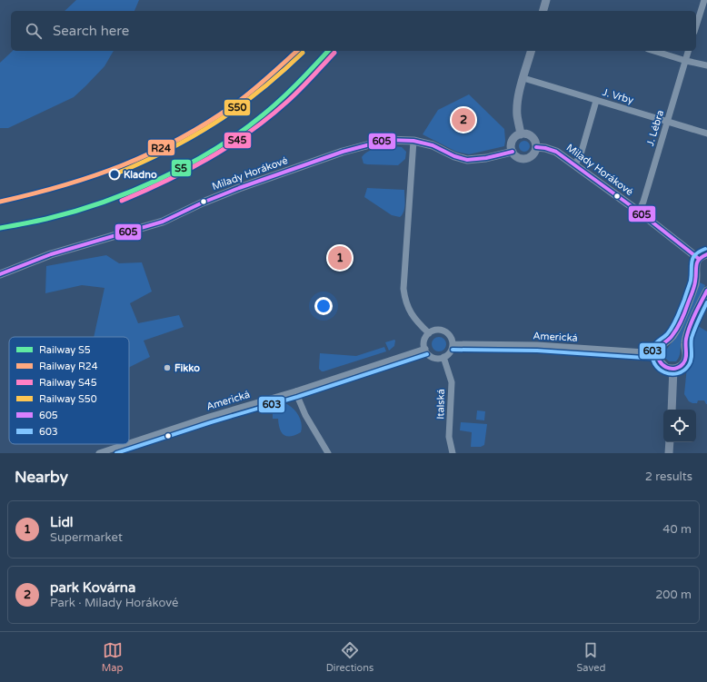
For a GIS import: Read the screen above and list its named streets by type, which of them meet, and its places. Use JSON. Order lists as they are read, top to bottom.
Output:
{
  "streets": {
    "main road": ["Milady Horákové"],
    "street": [
      "J. Vrby",
      "J. Lébra",
      "Americká",
      "Italská"
    ]
  },
  "crossings": [
    ["J. Vrby", "J. Lébra"],
    ["J. Lébra", "Milady Horákové"],
    ["Americká", "Italská"]
  ],
  "places": ["Kladno", "Fikko"],
  "lines": [
    "rail line S5",
    "rail line R24",
    "rail line S45",
    "rail line S50",
    "transit line 605",
    "transit line 603"
  ],
  "legend": [
    "Railway S5",
    "Railway R24",
    "Railway S45",
    "Railway S50",
    "605",
    "603"
  ],
  "page": {
    "search": "Search here",
    "pins": ["2", "1"],
    "heading": ["Nearby", "2 results"],
    "list": [
      {
        "mark": "1",
        "name": "Lidl",
        "note": "Supermarket",
        "value": "40 m"
      },
      {
        "mark": "2",
        "name": "park Kovárna",
        "note": "Park · Milady Horákové",
        "value": "200 m"
      }
    ],
    "nav": ["Map", "Directions", "Saved"]
  }
}
